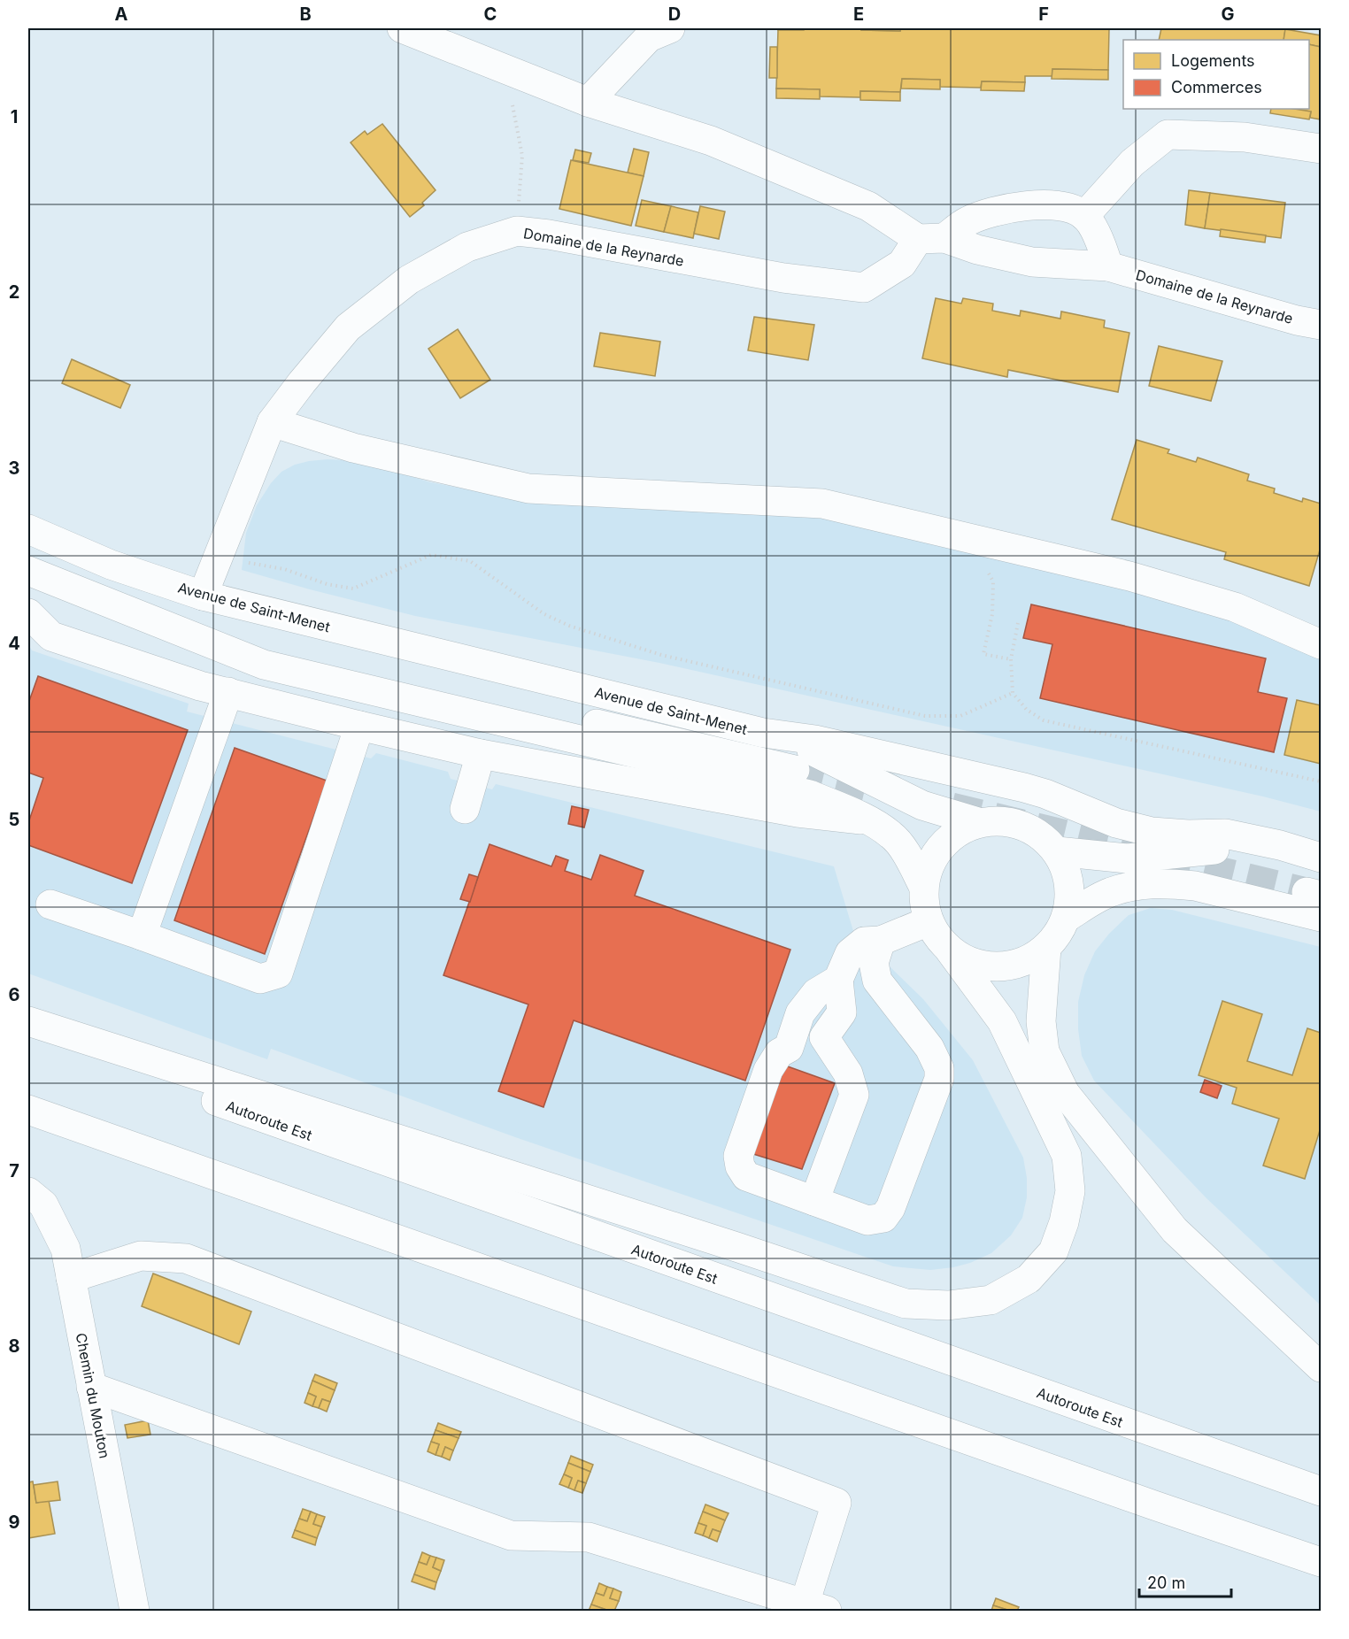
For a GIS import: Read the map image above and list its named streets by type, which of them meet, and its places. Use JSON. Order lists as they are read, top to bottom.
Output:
{
  "streets": {
    "main road": [
      "Domaine de la Reynarde",
      "Avenue de Saint-Menet",
      "Autoroute Est",
      "Chemin du Mouton"
    ]
  },
  "crossings": [
    ["Domaine de la Reynarde", "Avenue de Saint-Menet"]
  ],
  "legend": ["Logements", "Commerces"],
  "scale_bar": "20 m",
  "grid": {
    "columns": [
      "A",
      "B",
      "C",
      "D",
      "E",
      "F",
      "G"
    ],
    "rows": [
      "1",
      "2",
      "3",
      "4",
      "5",
      "6",
      "7",
      "8",
      "9"
    ]
  }
}
